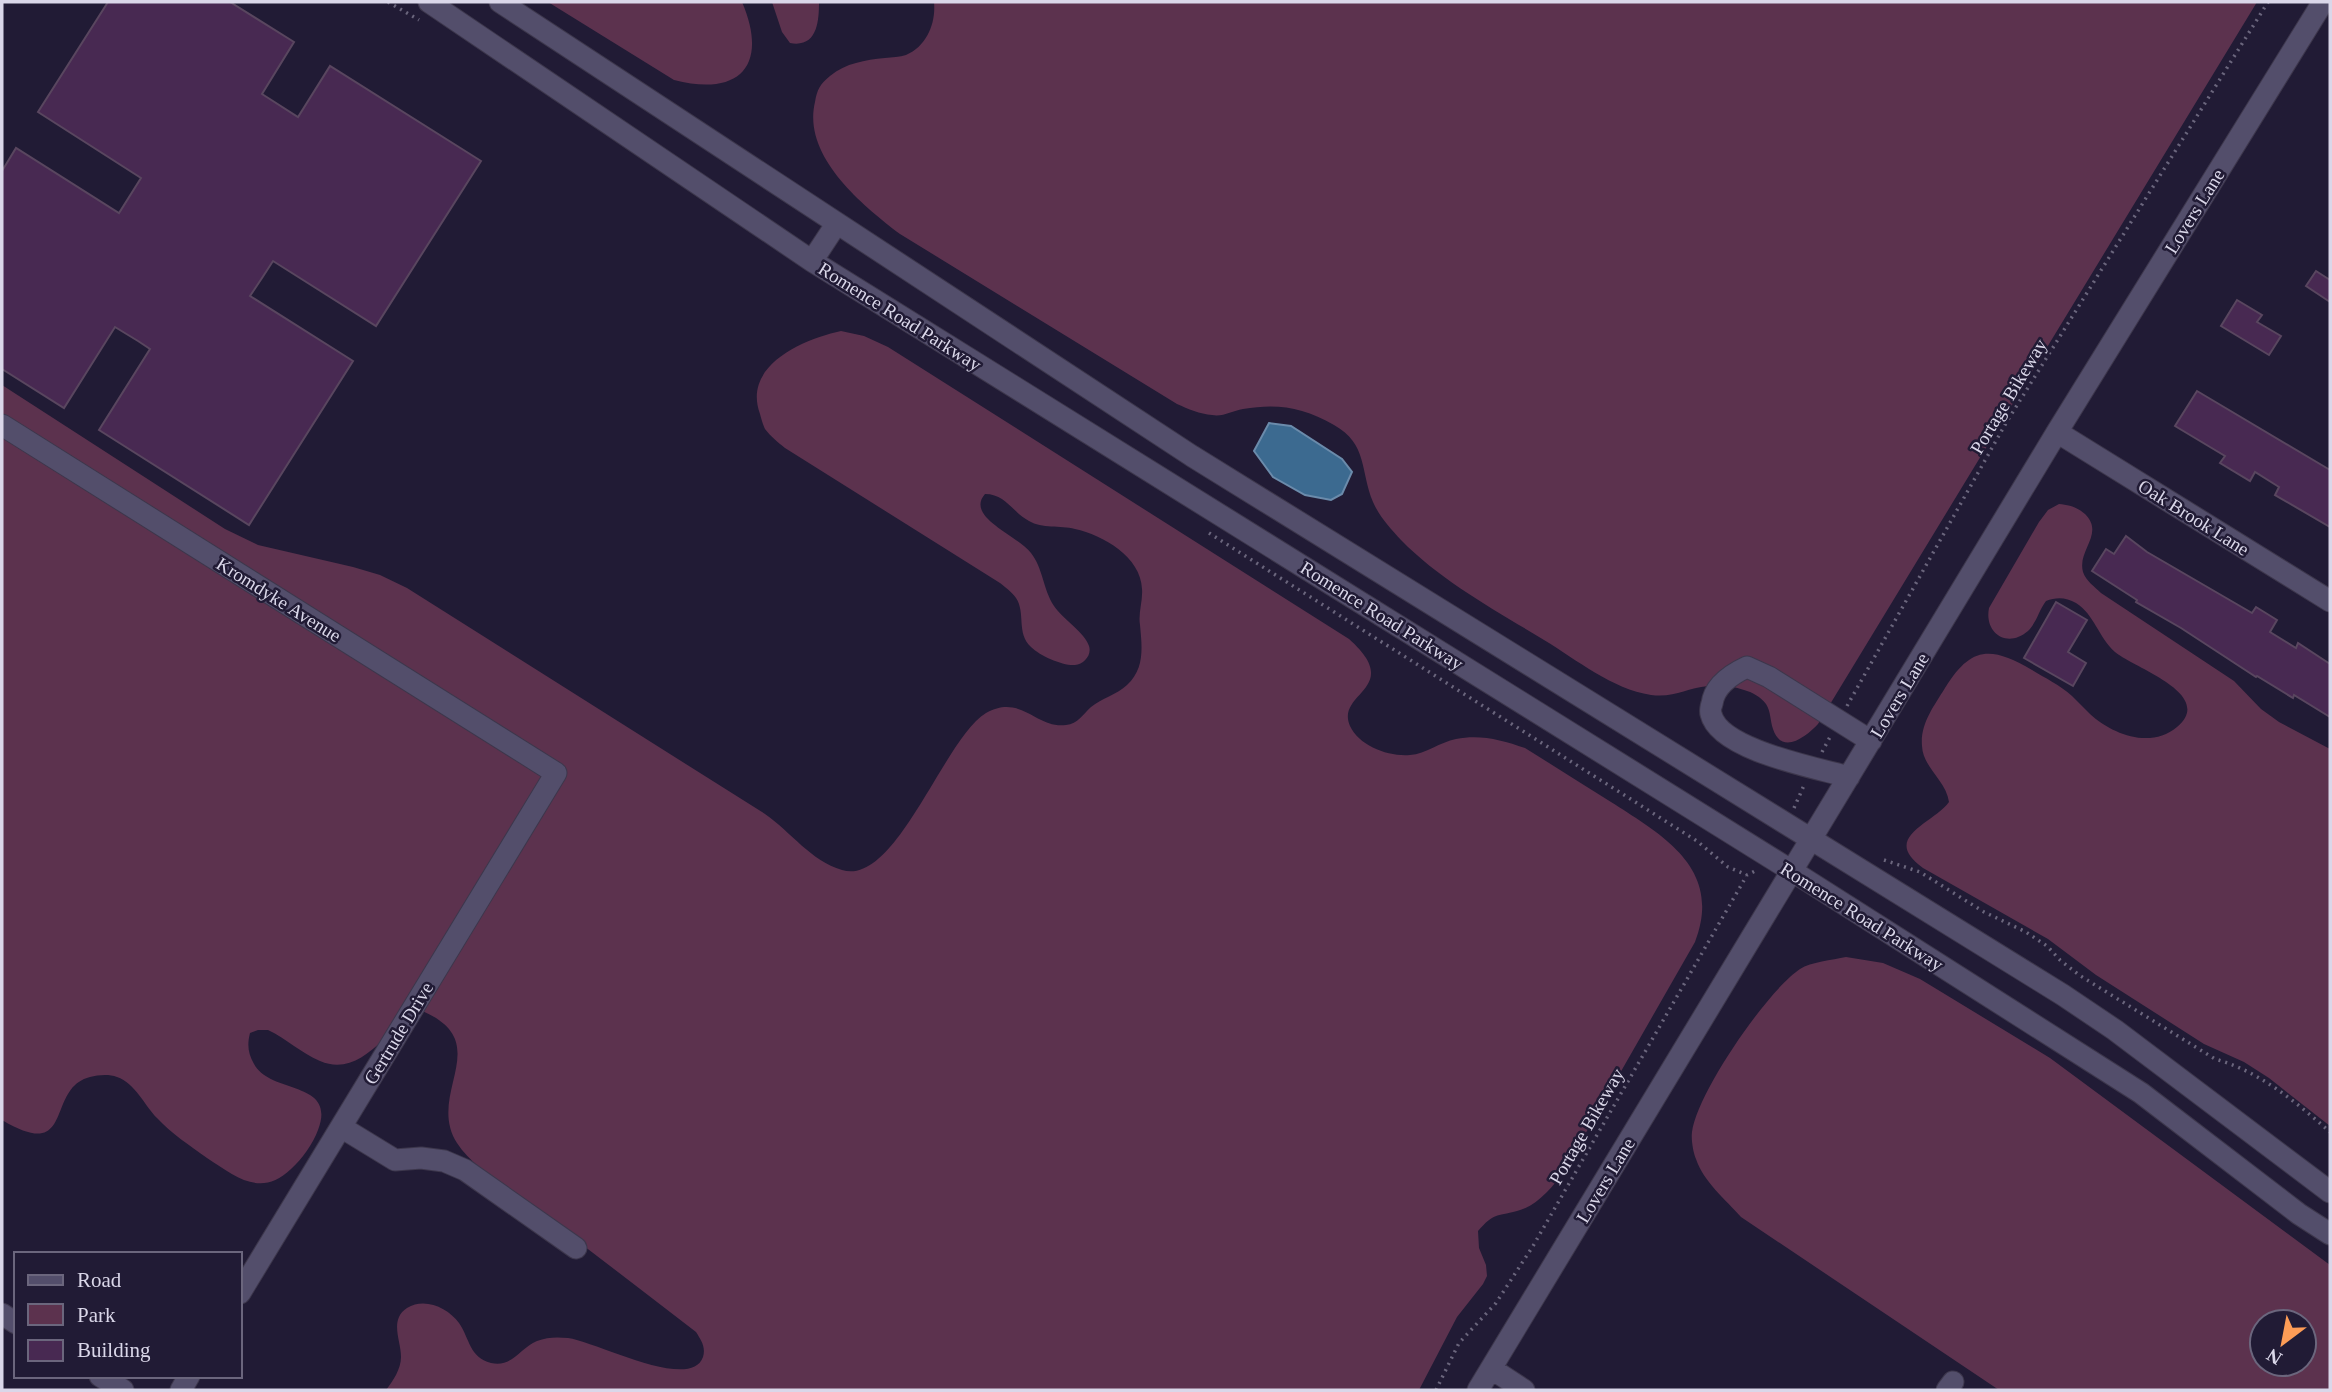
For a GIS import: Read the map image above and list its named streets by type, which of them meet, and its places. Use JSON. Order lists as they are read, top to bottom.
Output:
{
  "streets": {
    "street": [
      "Lovers Lane",
      "Romence Road Parkway",
      "Oak Brook Lane",
      "Kromdyke Avenue",
      "Gertrude Drive"
    ],
    "path": ["Portage Bikeway"]
  },
  "crossings": [
    ["Lovers Lane", "Romence Road Parkway"],
    ["Lovers Lane", "Oak Brook Lane"],
    ["Kromdyke Avenue", "Gertrude Drive"]
  ],
  "legend": ["Road", "Park", "Building"],
  "north": "bottom left"
}
